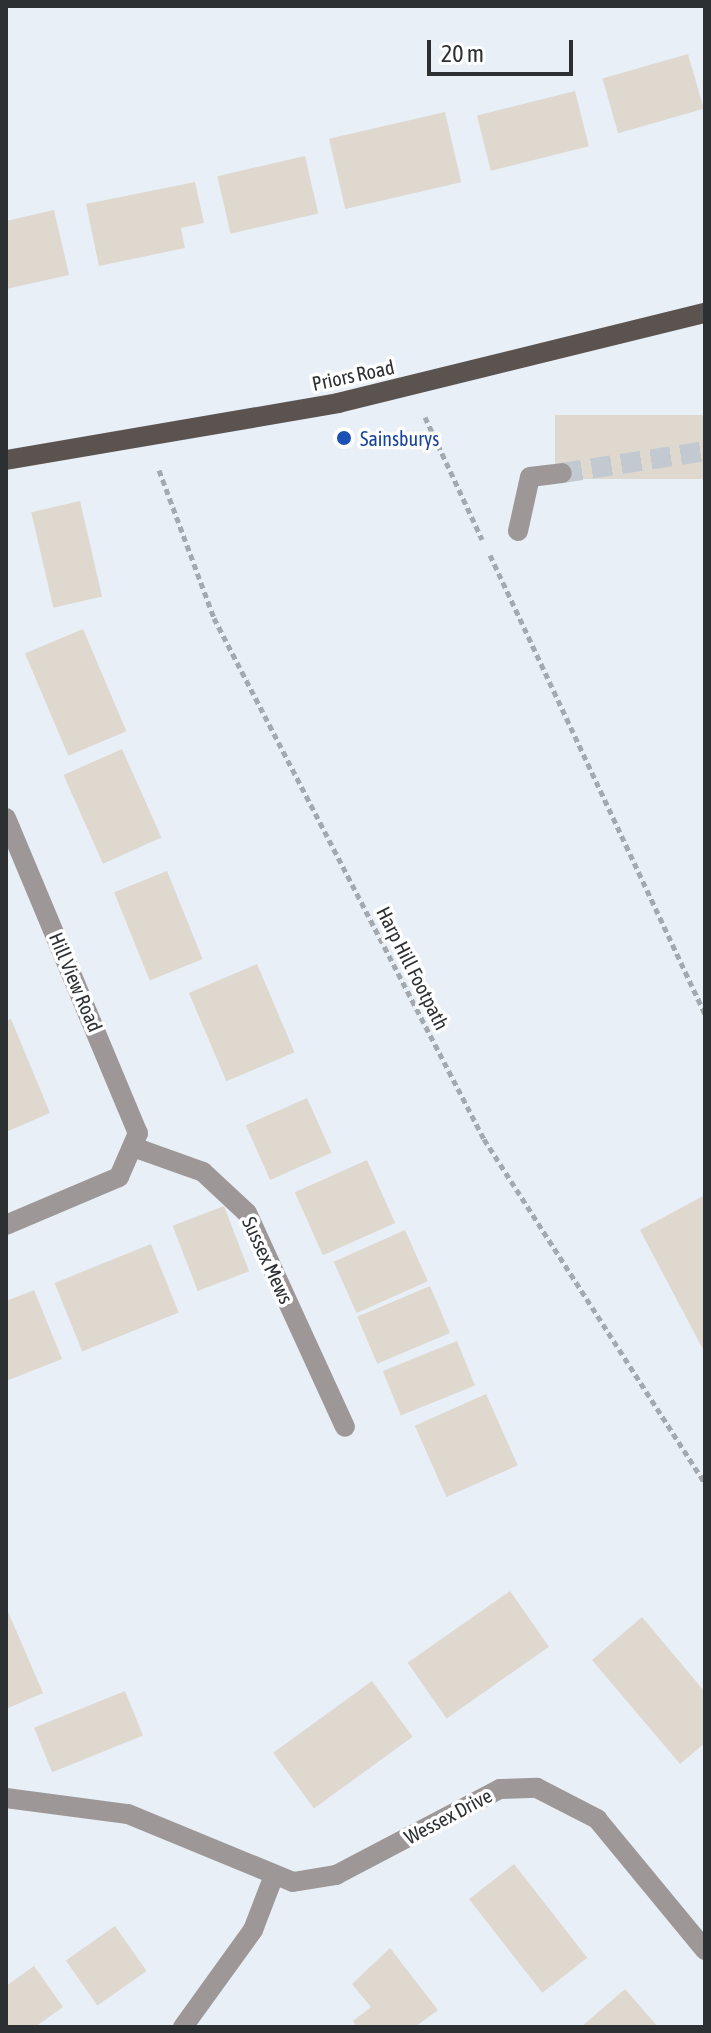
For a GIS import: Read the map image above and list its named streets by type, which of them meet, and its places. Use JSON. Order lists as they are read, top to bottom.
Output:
{
  "streets": {
    "main road": ["Priors Road"],
    "street": ["Hill View Road", "Sussex Mews", "Wessex Drive"],
    "path": ["Harp Hill Footpath"]
  },
  "crossings": [
    ["Priors Road", "Harp Hill Footpath"],
    ["Hill View Road", "Sussex Mews"]
  ],
  "places": ["Sainsburys"],
  "scale_bar": "20 m"
}
